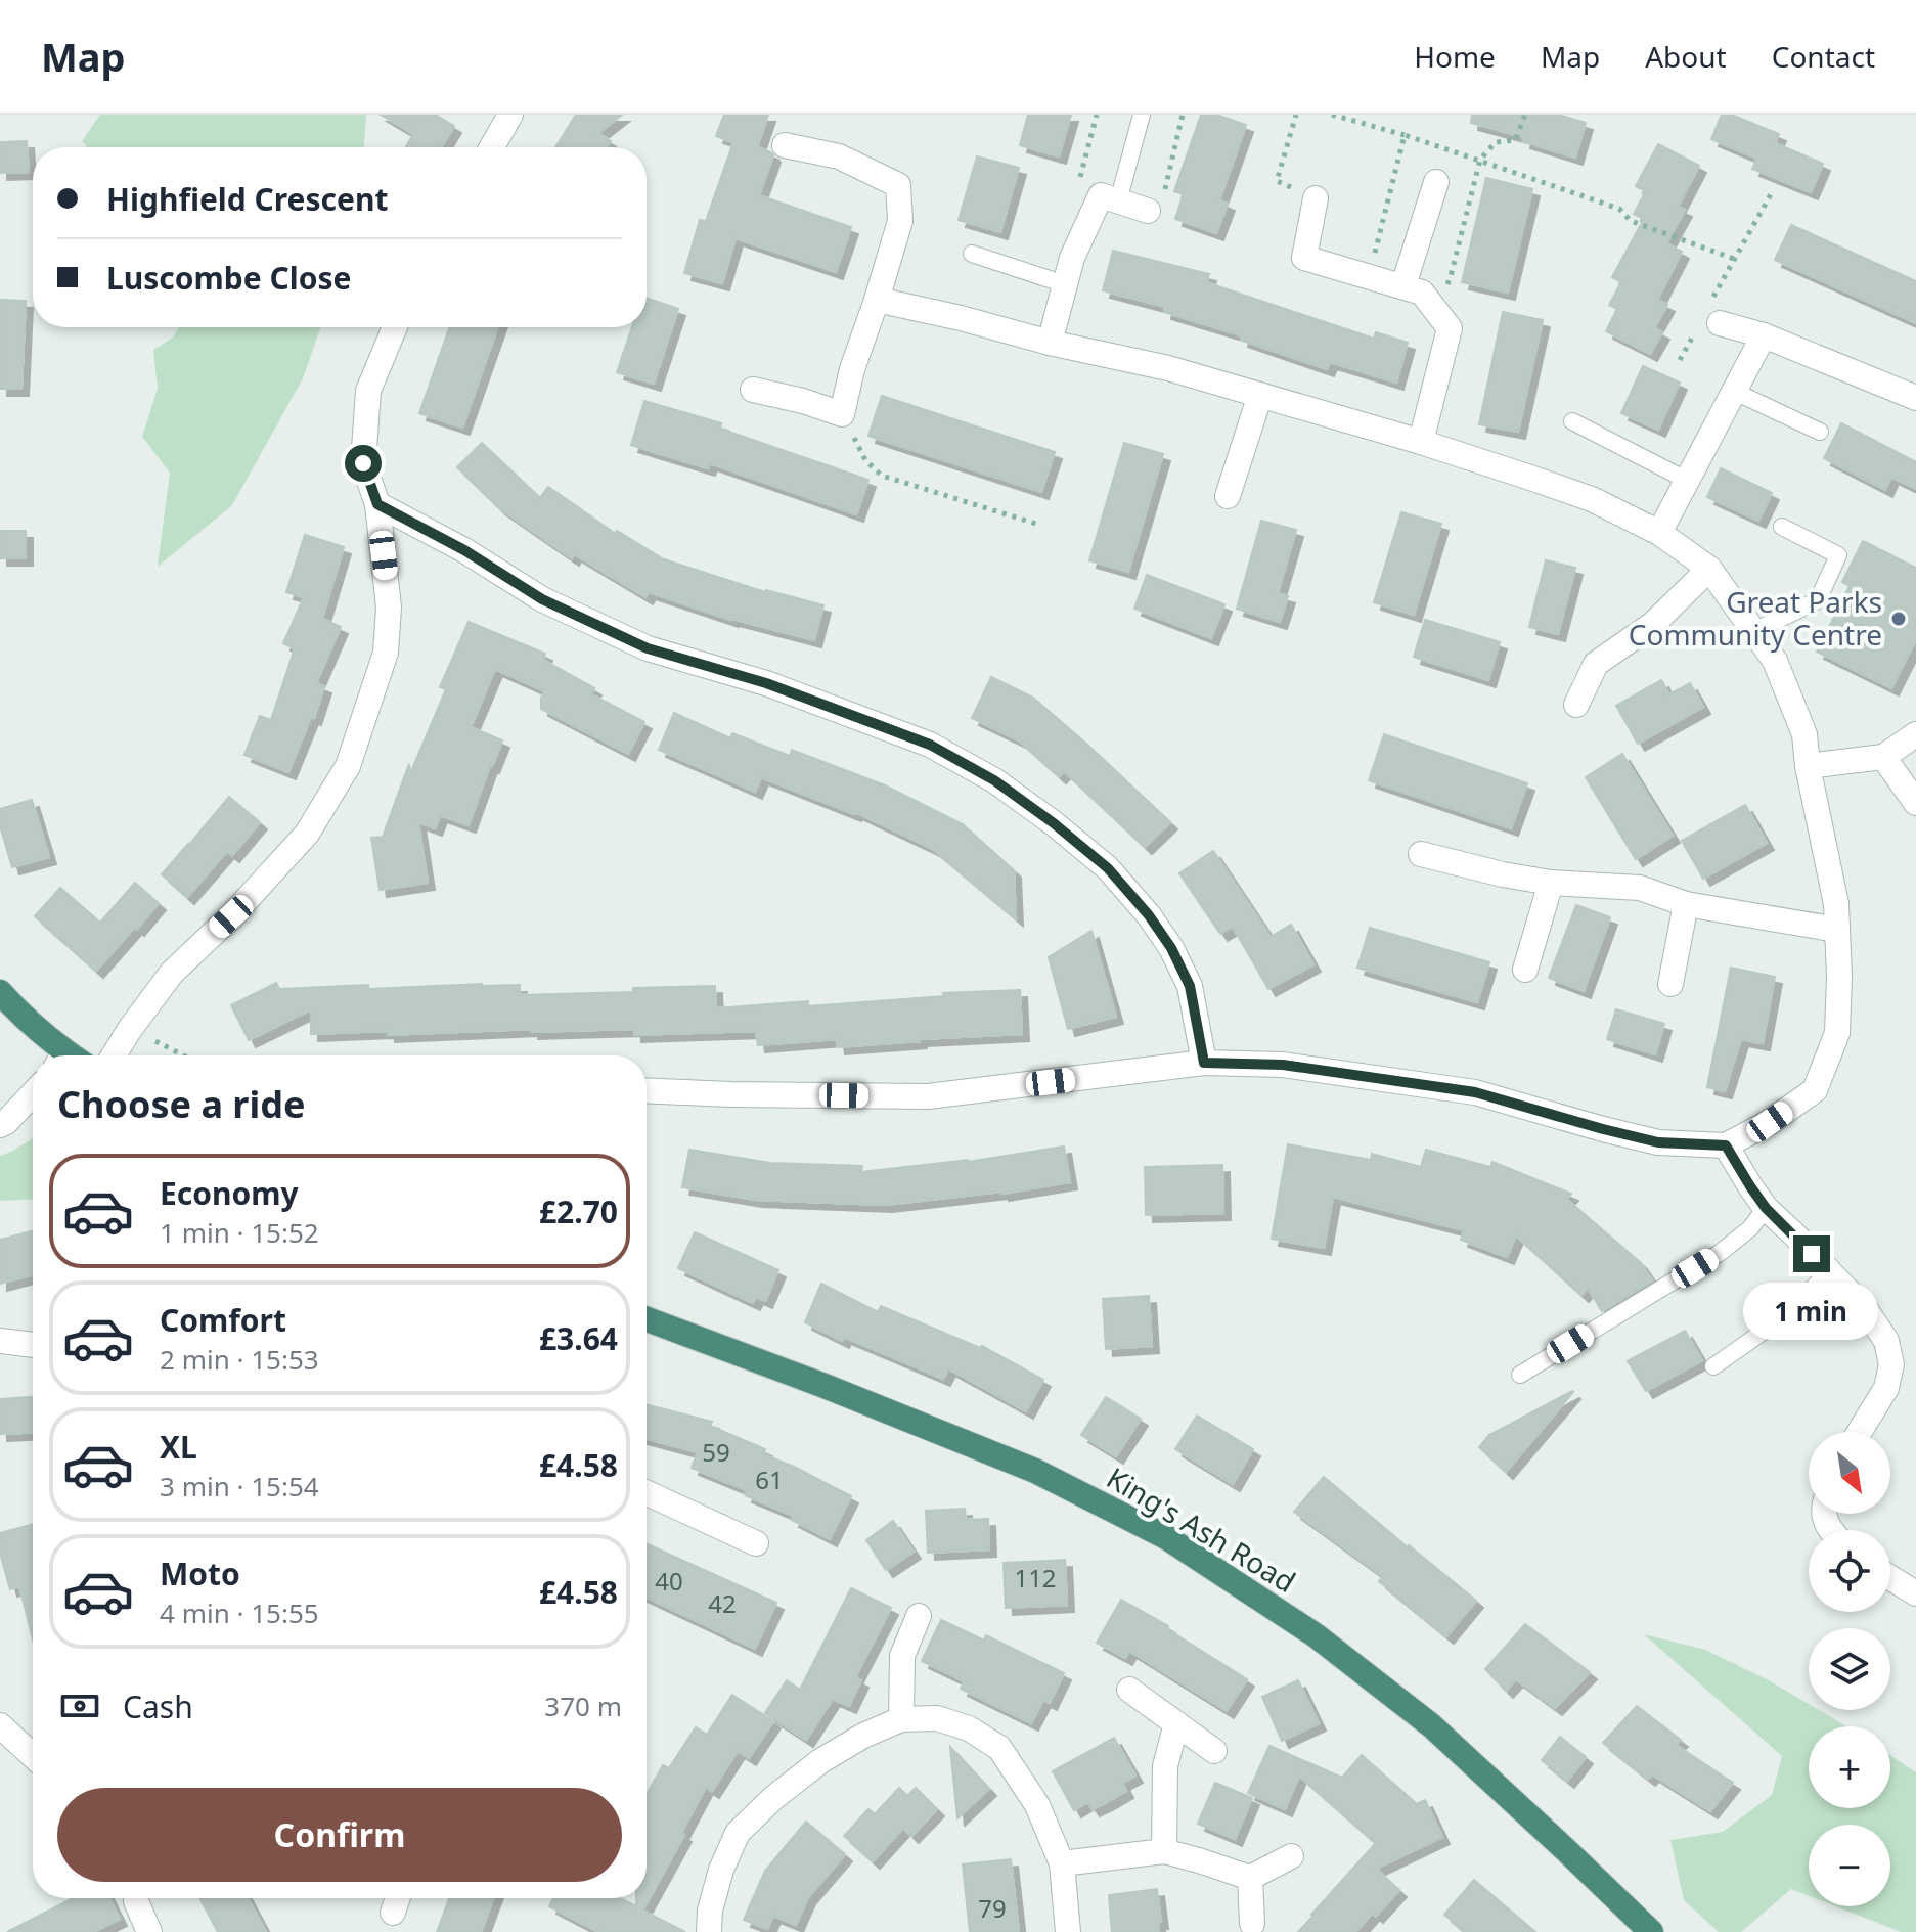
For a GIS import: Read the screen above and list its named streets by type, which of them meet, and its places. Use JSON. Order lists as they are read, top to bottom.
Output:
{
  "streets": {
    "highway": ["King's Ash Road"]
  },
  "places": ["Great Parks Community Centre"],
  "house_numbers": [
    "59",
    "61",
    "112",
    "40",
    "42",
    "79"
  ],
  "north": "bottom right",
  "page": {
    "header": "Map",
    "nav": [
      "Home",
      "Map",
      "About",
      "Contact"
    ],
    "banner": ["Highfield Crescent", "Luscombe Close"],
    "heading": "Choose a ride",
    "list": [
      {
        "name": "Economy",
        "note": "1 min · 15:52",
        "value": "£2.70"
      },
      {
        "name": "Comfort",
        "note": "2 min · 15:53",
        "value": "£3.64"
      },
      {
        "name": "XL",
        "note": "3 min · 15:54",
        "value": "£4.58"
      },
      {
        "name": "Moto",
        "note": "4 min · 15:55",
        "value": "£4.58"
      }
    ],
    "bubble": "1 min",
    "map_buttons": ["+", "−"],
    "pay": ["Cash", "370 m"],
    "buttons": "Confirm"
  }
}
